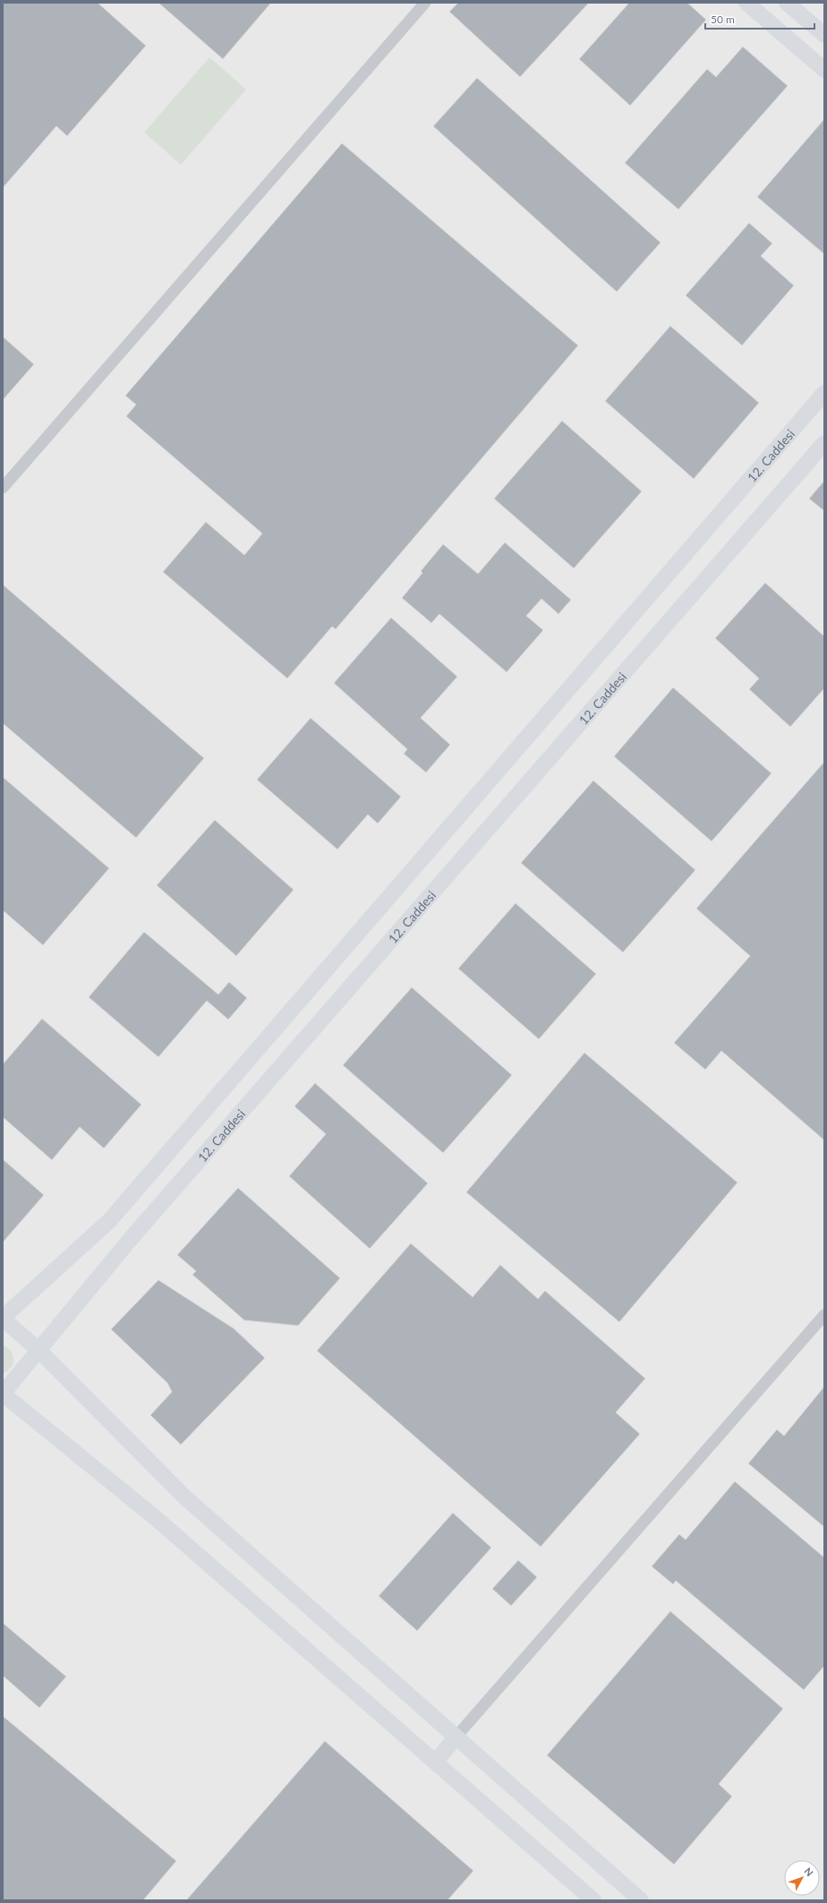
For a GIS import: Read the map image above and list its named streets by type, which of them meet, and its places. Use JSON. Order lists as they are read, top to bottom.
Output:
{
  "streets": {
    "street": ["12. Caddesi"]
  },
  "scale_bar": "50 m",
  "north": "top right"
}
